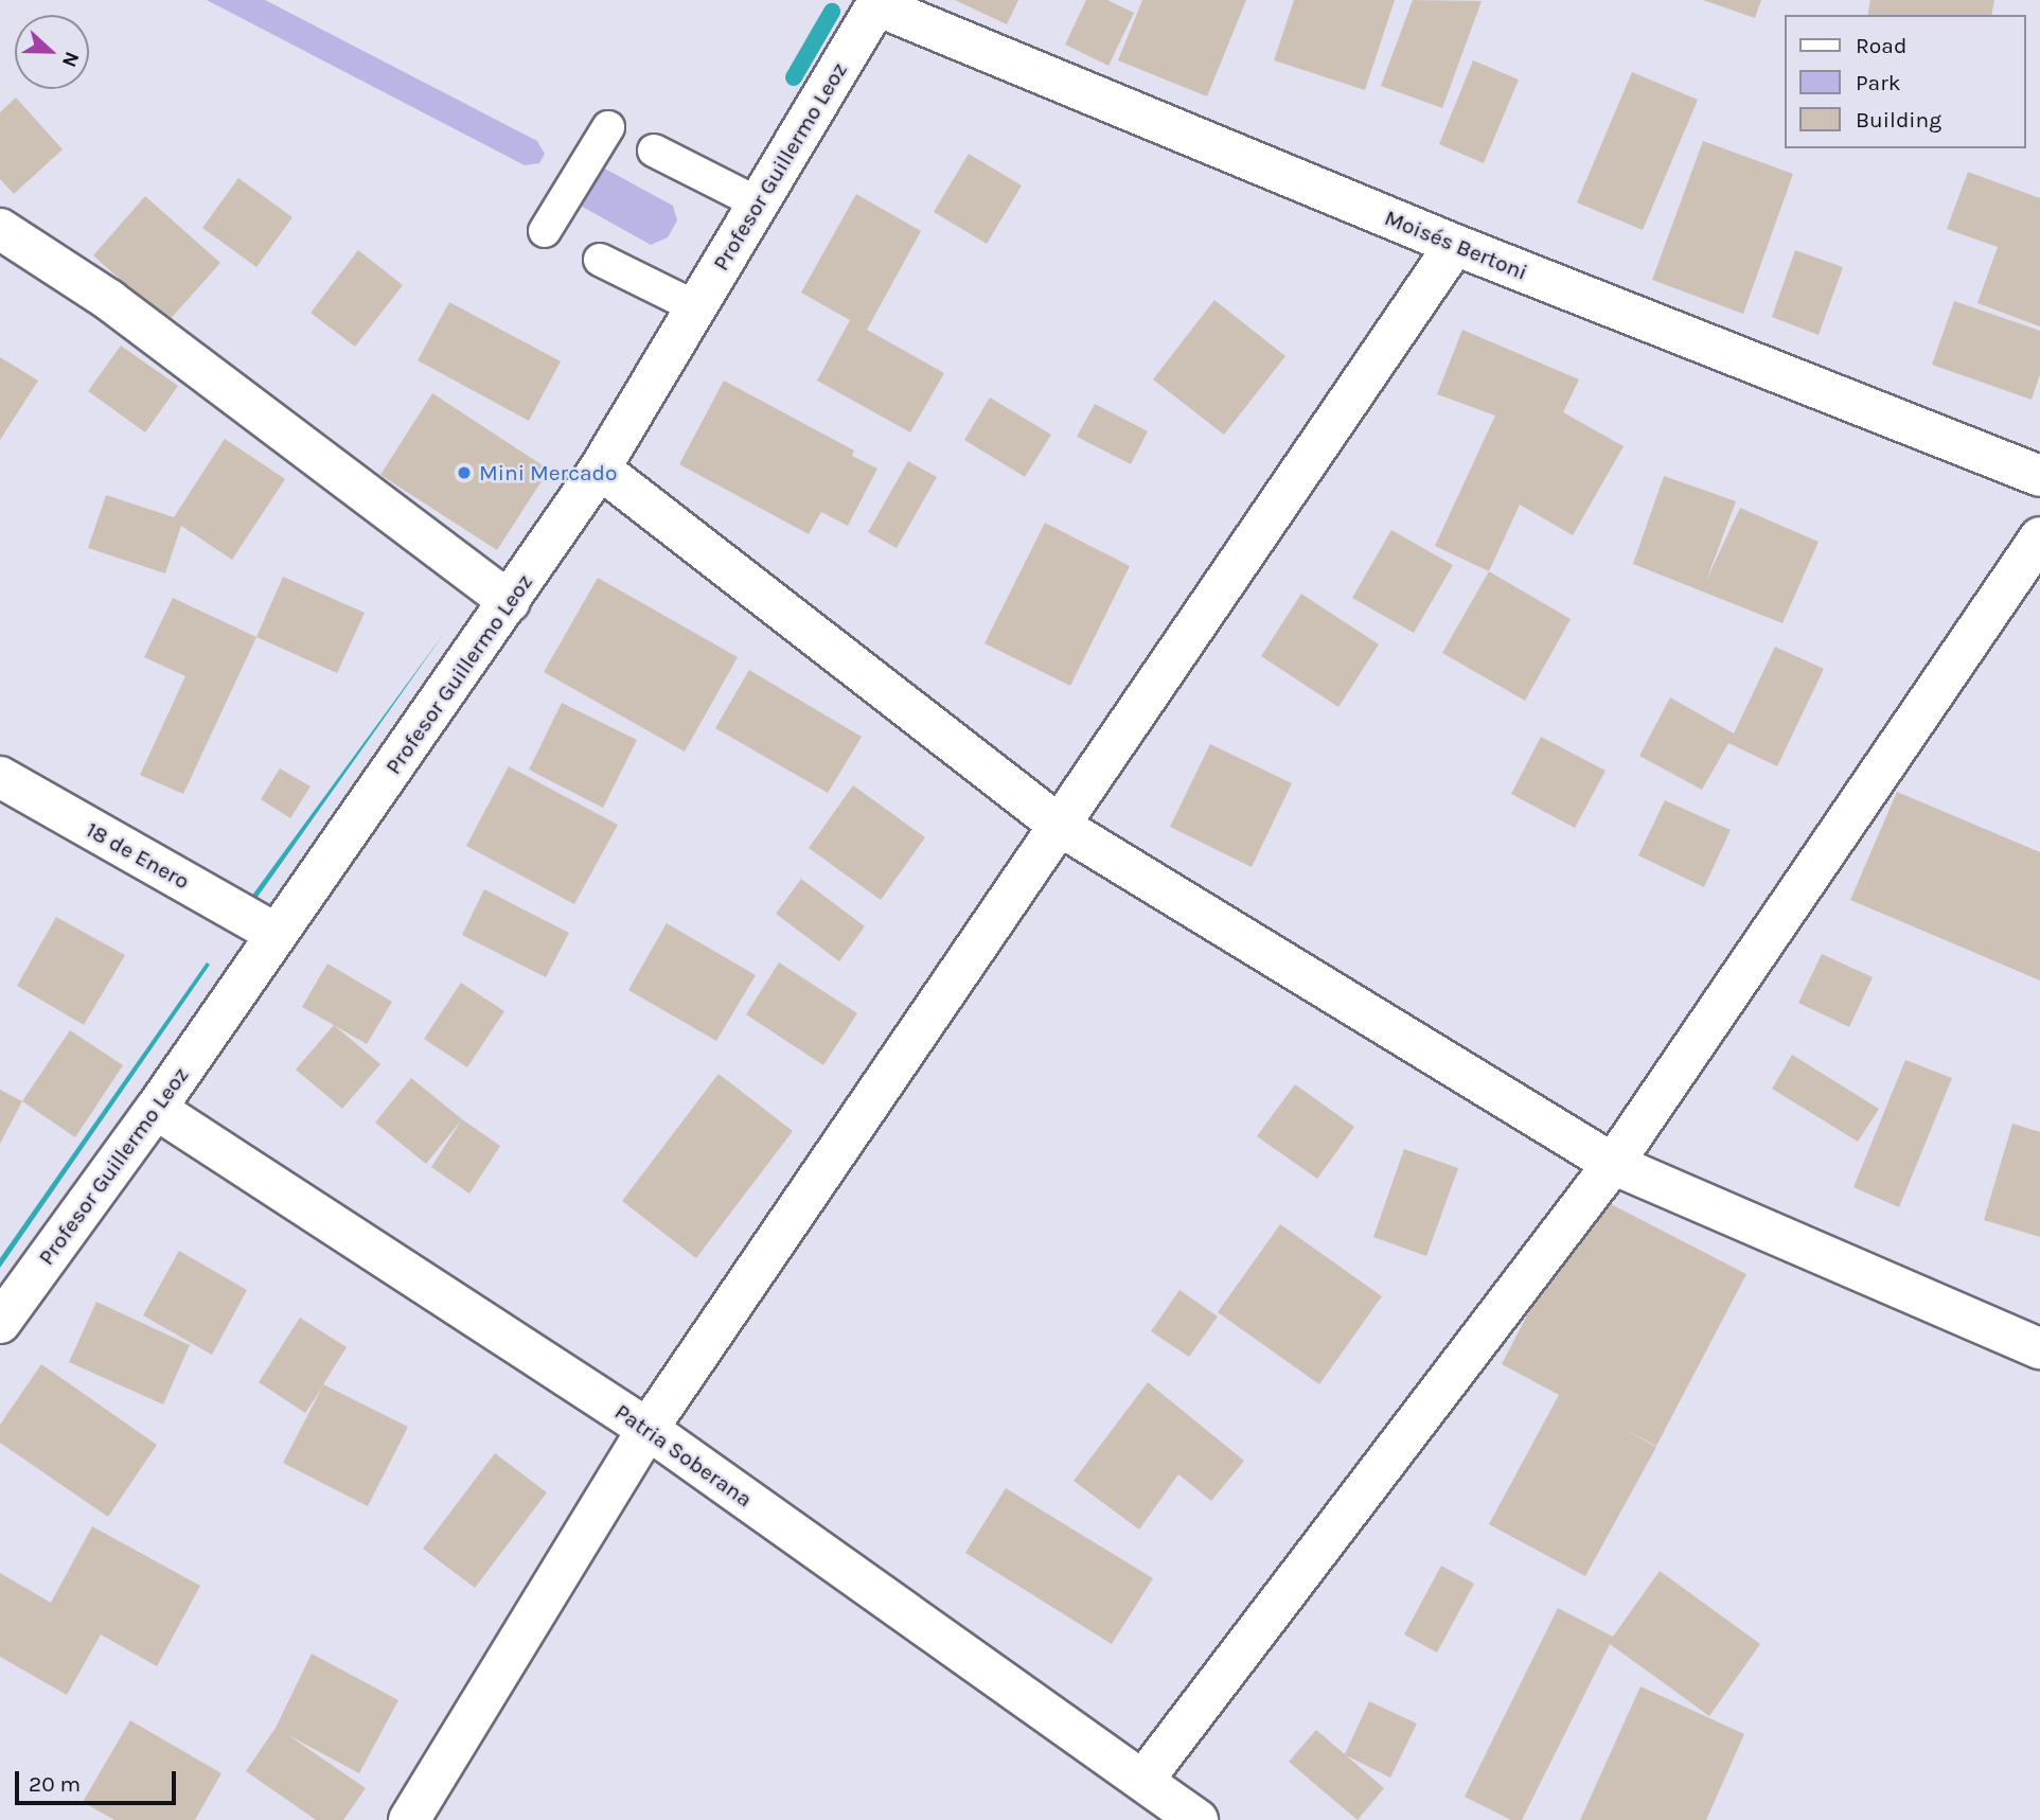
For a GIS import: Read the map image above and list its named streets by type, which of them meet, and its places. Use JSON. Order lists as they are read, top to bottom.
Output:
{
  "streets": {
    "street": [
      "Profesor Guillermo Leoz",
      "Moisés Bertoni",
      "18 de Enero",
      "Patria Soberana"
    ]
  },
  "crossings": [
    ["Profesor Guillermo Leoz", "Moisés Bertoni"],
    ["Profesor Guillermo Leoz", "18 de Enero"],
    ["Profesor Guillermo Leoz", "Patria Soberana"]
  ],
  "places": ["Mini Mercado"],
  "legend": ["Road", "Park", "Building"],
  "scale_bar": "20 m",
  "north": "right"
}
